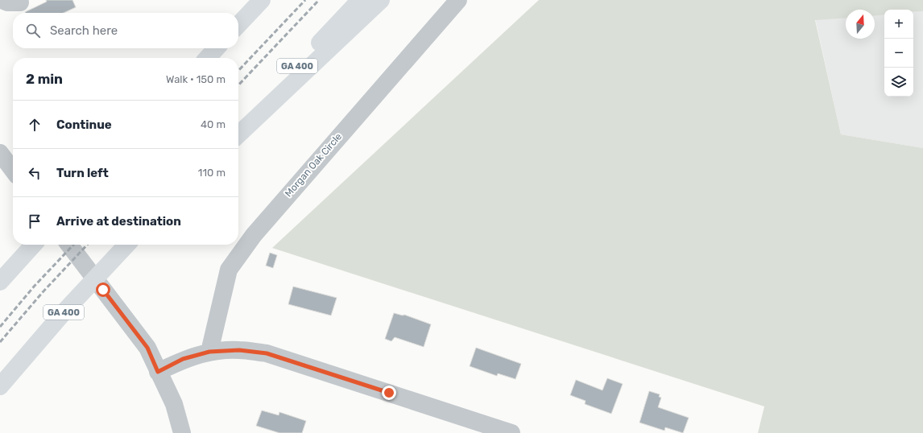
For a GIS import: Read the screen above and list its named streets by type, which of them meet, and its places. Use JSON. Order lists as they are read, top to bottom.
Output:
{
  "streets": {
    "highway": ["GA 400"],
    "street": ["Morgan Oak Circle"]
  },
  "north": "top",
  "page": {
    "map_buttons": ["+", "−"],
    "search": "Search here",
    "heading": ["2 min", "Walk · 150 m"],
    "list": [
      ["Continue", "40 m"],
      ["Turn left", "110 m"],
      "Arrive at destination"
    ]
  }
}
